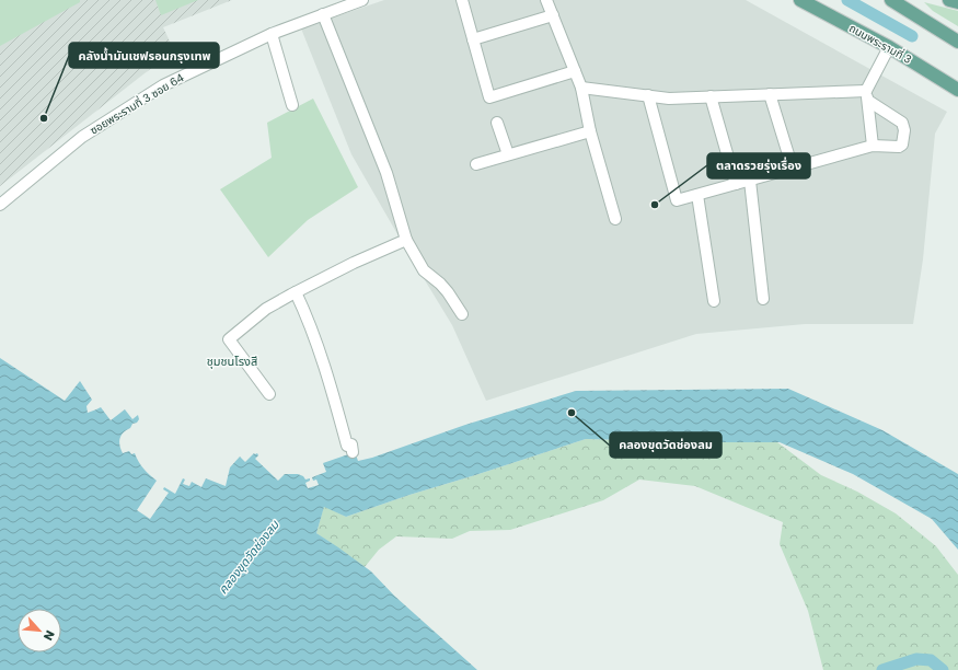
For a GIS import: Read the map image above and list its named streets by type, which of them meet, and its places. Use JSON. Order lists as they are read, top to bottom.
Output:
{
  "streets": {
    "main road": ["ถนนพระรามที่ 3"],
    "street": ["ซอยพระรามที่ 3 ซอย 64"]
  },
  "districts": ["ชุมชนโรงสี"],
  "water": ["คลองขุดวัดช่องลม"],
  "places": ["คลังน้ำมันเชฟรอนกรุงเทพ", "ตลาดรวยรุ่งเรื่อง", "คลองขุดวัดช่องลม"],
  "north": "bottom right"
}
